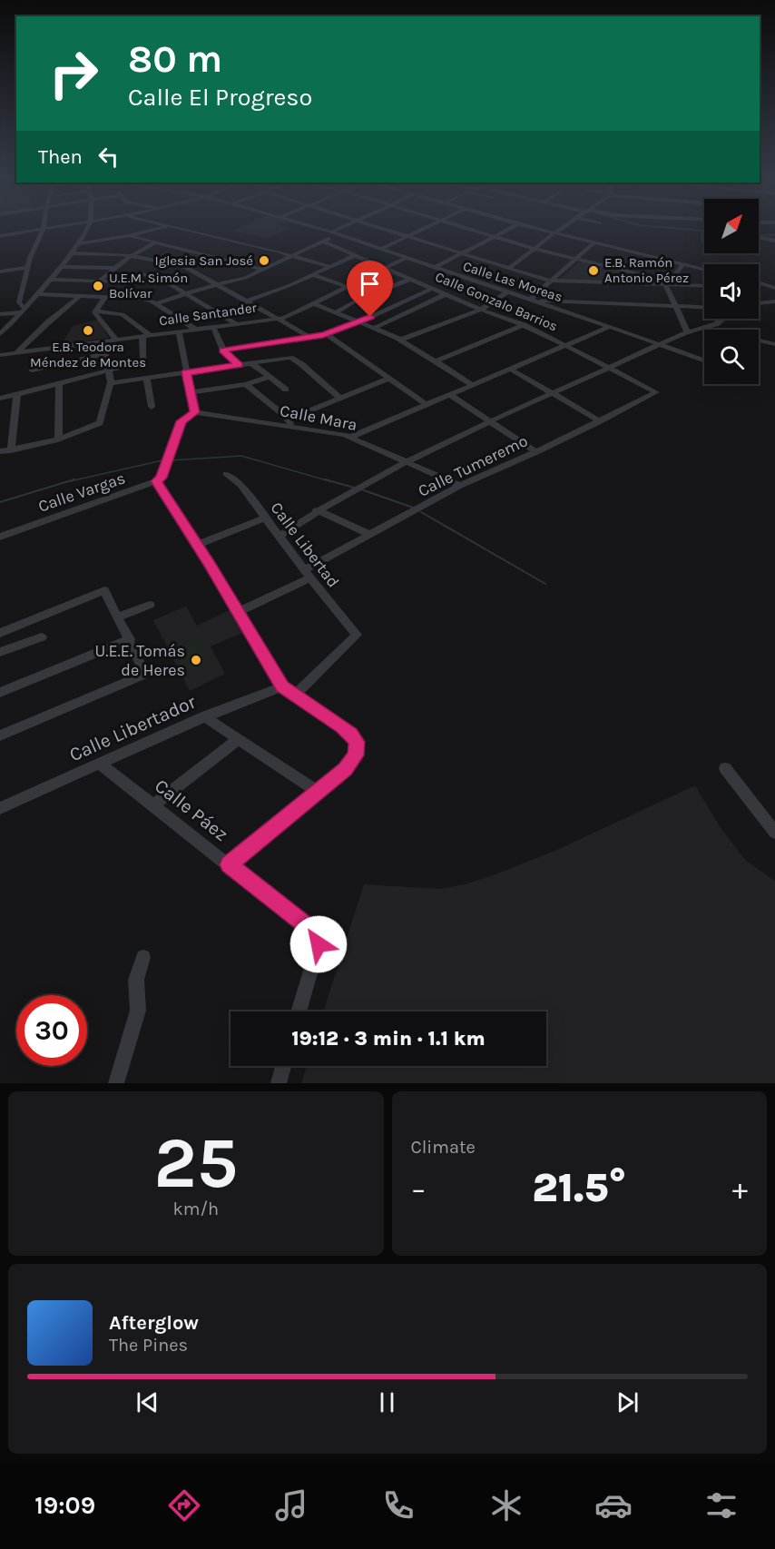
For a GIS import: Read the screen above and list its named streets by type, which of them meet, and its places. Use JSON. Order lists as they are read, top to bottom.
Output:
{
  "streets": {
    "street": [
      "Calle Las Moreas",
      "Calle Gonzalo Barrios",
      "Calle Santander",
      "Calle Mara",
      "Calle Tumeremo",
      "Calle Vargas",
      "Calle Libertad",
      "Calle Libertador",
      "Calle Páez"
    ]
  },
  "crossings": [
    ["Calle Las Moreas", "Calle Santander"],
    ["Calle Gonzalo Barrios", "Calle Santander"],
    ["Calle Gonzalo Barrios", "Calle Tumeremo"],
    ["Calle Mara", "Calle Tumeremo"],
    ["Calle Tumeremo", "Calle Libertad"],
    ["Calle Libertador", "Calle Páez"]
  ],
  "places": [
    "Iglesia San José",
    "E.B. Ramón Antonio Pérez",
    "U.E.M. Simón Bolívar",
    "E.B. Teodora Méndez de Montes",
    "U.E.E. Tomás de Heres"
  ],
  "north": "top right",
  "page": {
    "turn": ["80 m", "Calle El Progreso"],
    "then": "Then",
    "limit": "30",
    "trip": "19:12 · 3 min · 1.1 km",
    "tile": [
      ["25", "km/h"],
      "Climate"
    ],
    "heat": ["−", "21.5°", "+"],
    "song": ["Afterglow", "The Pines"],
    "tabs": "19:09"
  }
}
